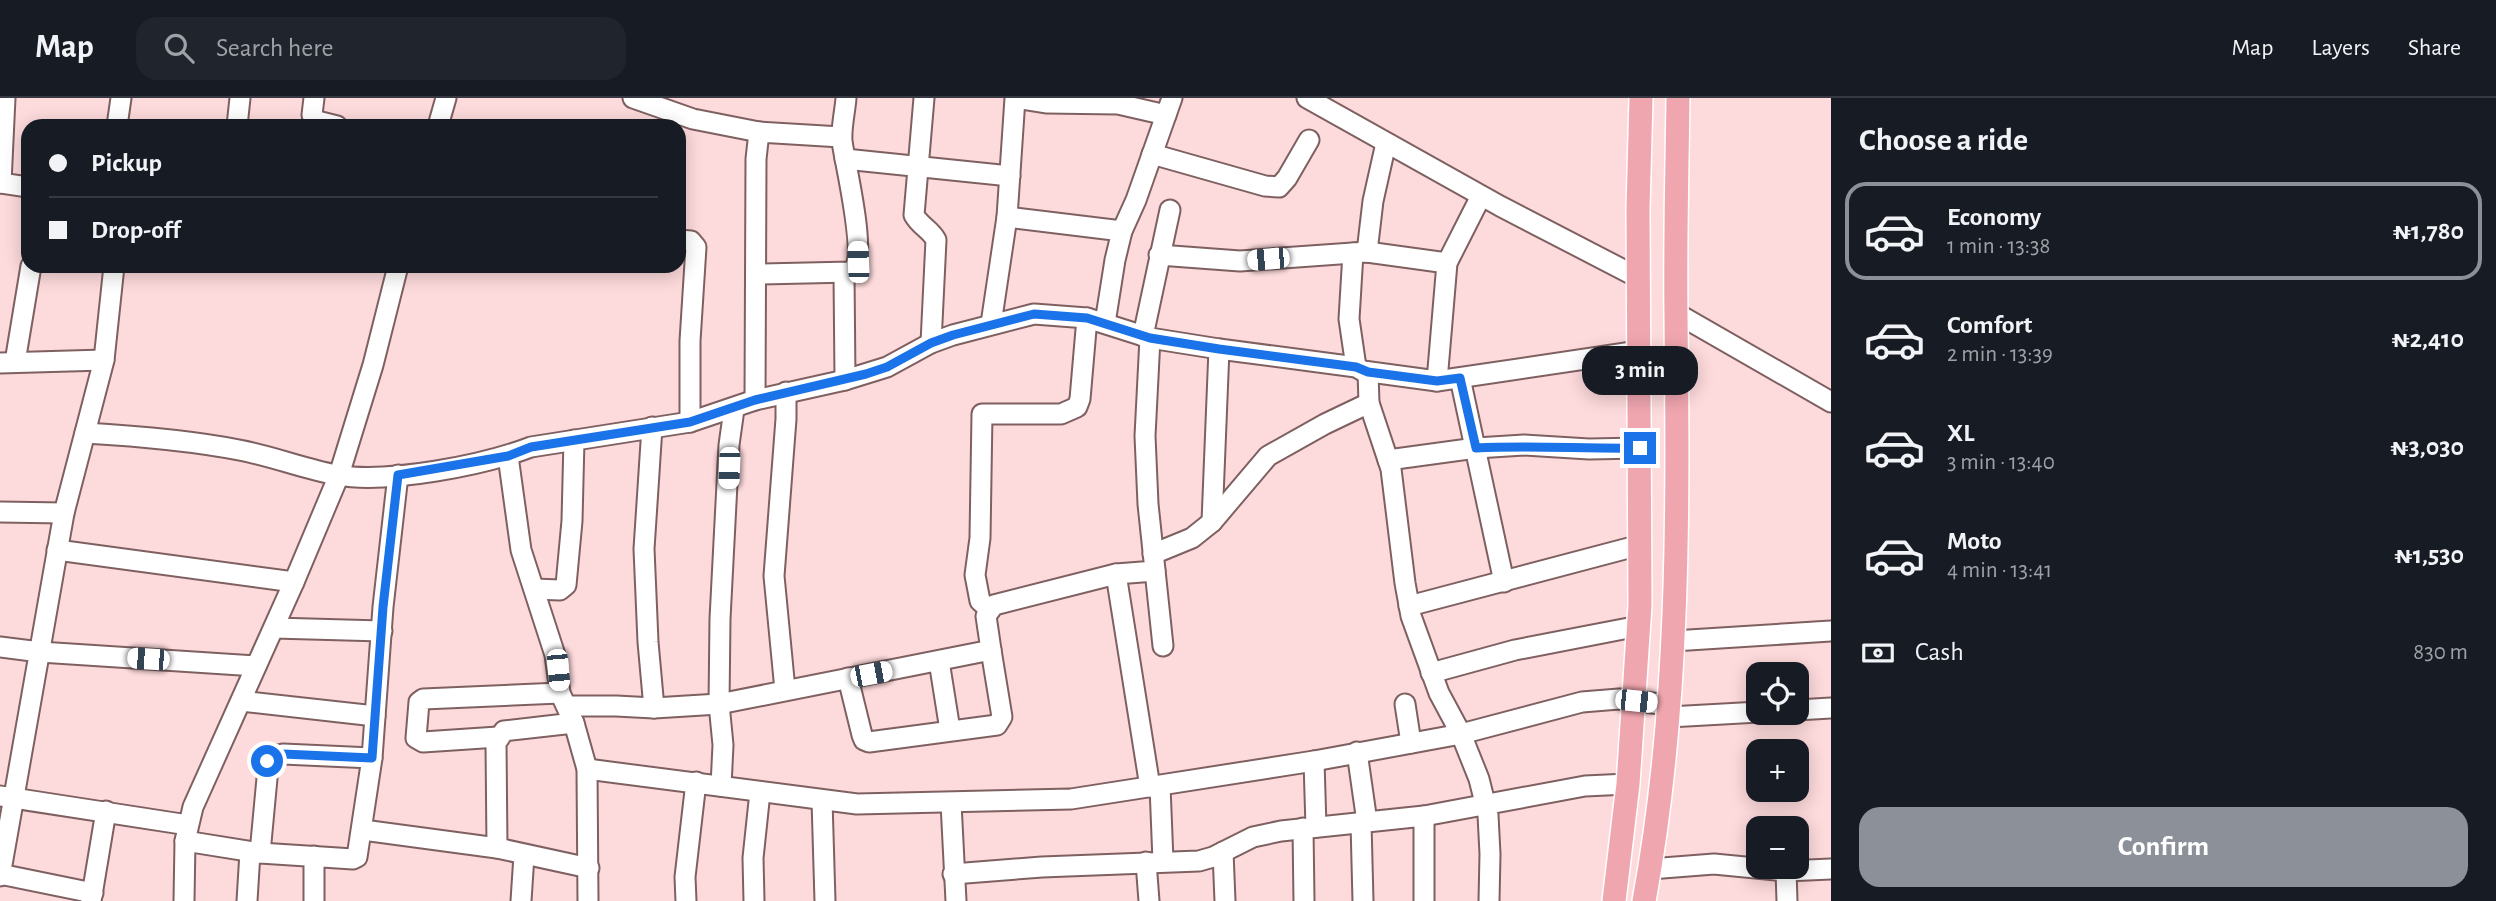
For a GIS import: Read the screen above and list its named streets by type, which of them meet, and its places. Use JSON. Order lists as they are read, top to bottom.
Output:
{
  "page": {
    "header": "Map",
    "search": "Search here",
    "nav": ["Map", "Layers", "Share"],
    "heading": "Choose a ride",
    "banner": ["Pickup", "Drop-off"],
    "list": [
      {
        "name": "Economy",
        "note": "1 min · 13:38",
        "value": "₦1,780"
      },
      {
        "name": "Comfort",
        "note": "2 min · 13:39",
        "value": "₦2,410"
      },
      {
        "name": "XL",
        "note": "3 min · 13:40",
        "value": "₦3,030"
      },
      {
        "name": "Moto",
        "note": "4 min · 13:41",
        "value": "₦1,530"
      }
    ],
    "bubble": "3 min",
    "pay": ["Cash", "830 m"],
    "map_buttons": ["+", "−"],
    "buttons": "Confirm"
  }
}
